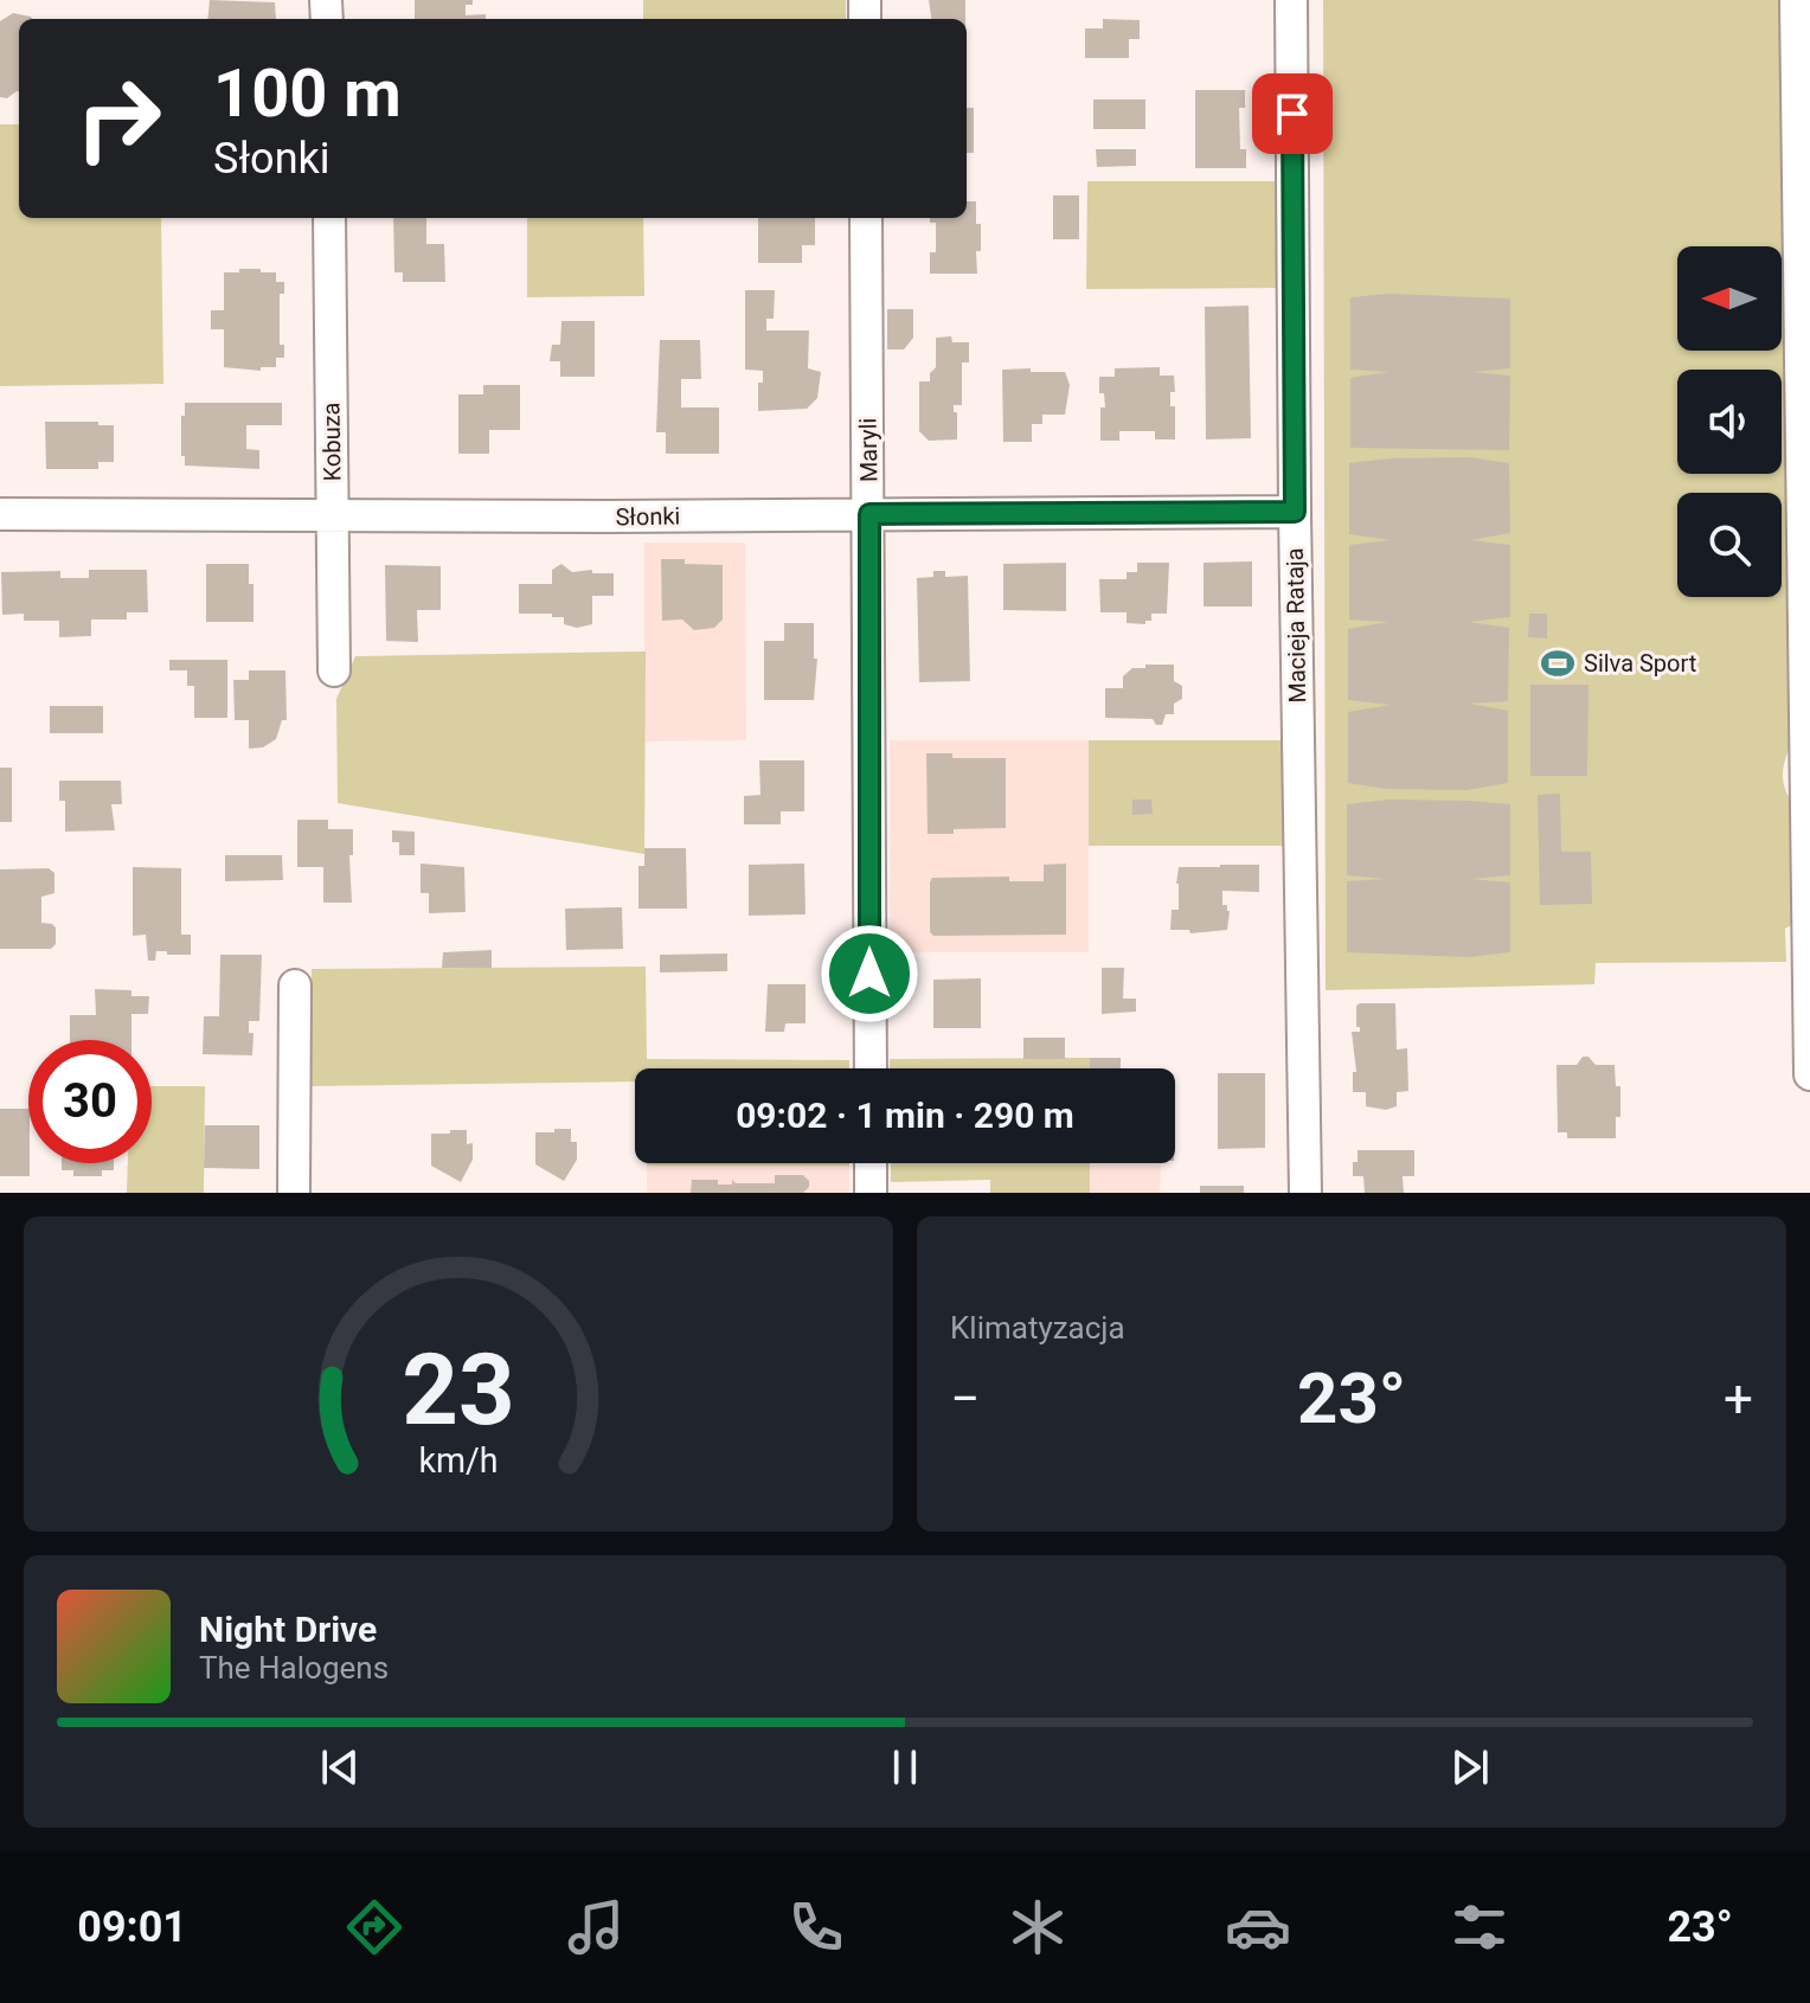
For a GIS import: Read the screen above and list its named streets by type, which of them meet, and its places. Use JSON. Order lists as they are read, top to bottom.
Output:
{
  "streets": {
    "street": [
      "Kobuza",
      "Maryli",
      "Słonki",
      "Macieja Rataja"
    ]
  },
  "crossings": [
    ["Kobuza", "Słonki"],
    ["Maryli", "Słonki"],
    ["Słonki", "Macieja Rataja"]
  ],
  "places": {
    "sports": ["Silva Sport"]
  },
  "north": "left",
  "page": {
    "turn": ["100 m", "Słonki"],
    "limit": "30",
    "trip": "09:02 · 1 min · 290 m",
    "tile": "Klimatyzacja",
    "heat": ["−", "23°", "+"],
    "song": ["Night Drive", "The Halogens"],
    "tabs": ["09:01", "23°"],
    "gauge": ["23", "km/h"]
  }
}
